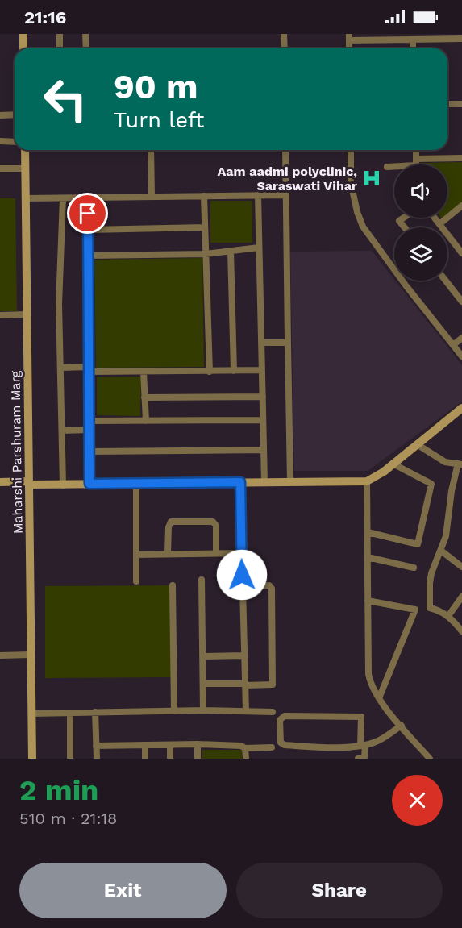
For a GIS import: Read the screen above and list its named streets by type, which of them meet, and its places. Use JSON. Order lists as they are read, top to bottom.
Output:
{
  "streets": {
    "street": ["Maharshi Parshuram Marg"]
  },
  "places": {
    "hospital": ["Aam aadmi polyclinic, Saraswati Vihar"]
  },
  "page": {
    "status": "21:16",
    "turn": ["90 m", "Turn left"],
    "heading": ["2 min", "510 m · 21:18"],
    "buttons": ["Exit", "Share"]
  }
}
